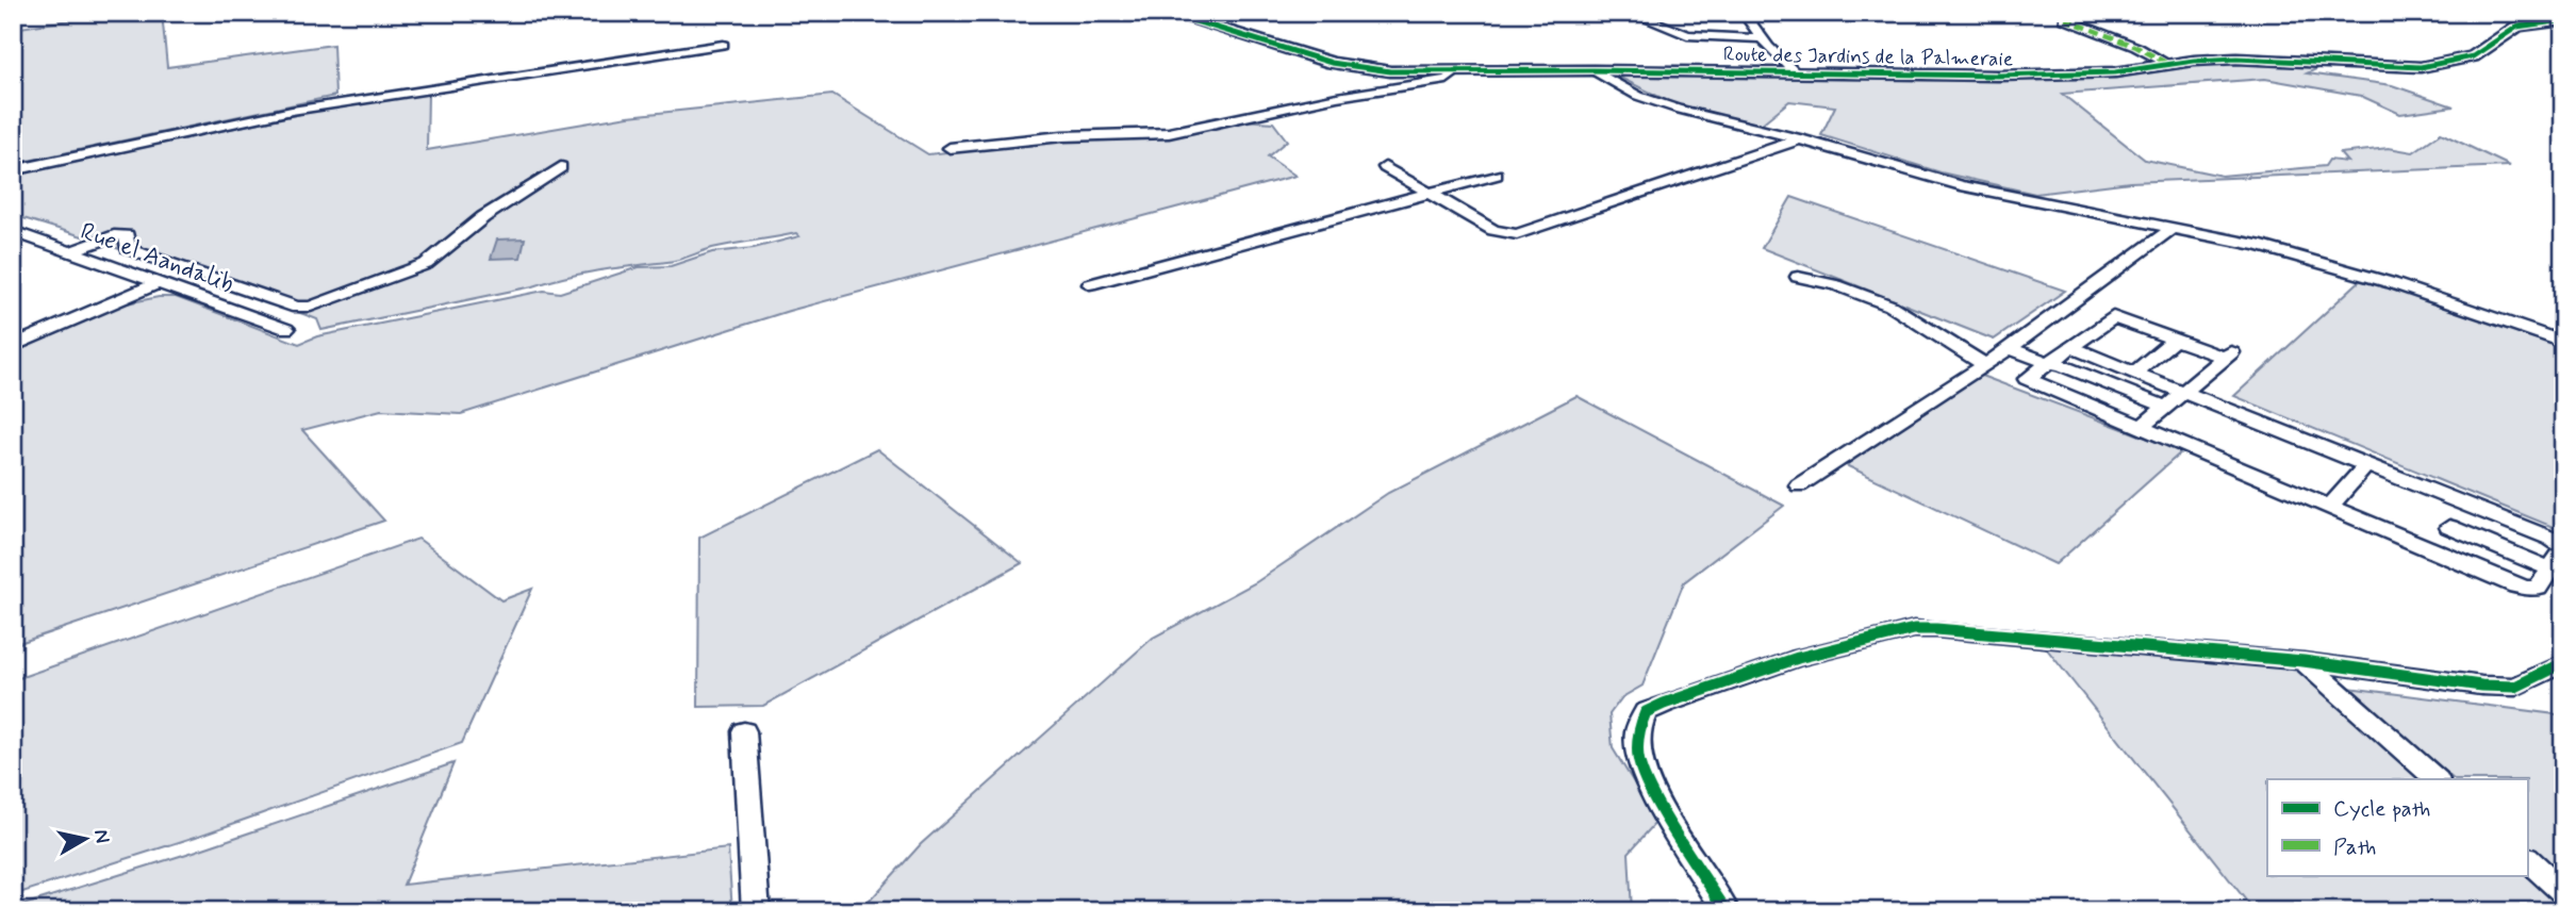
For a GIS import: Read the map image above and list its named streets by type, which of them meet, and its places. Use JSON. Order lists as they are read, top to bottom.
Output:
{
  "streets": {
    "street": ["Route des Jardins de la Palmeraie", "Rue el Aandalib"]
  },
  "legend": ["Cycle path", "Path"],
  "north": "right"
}
